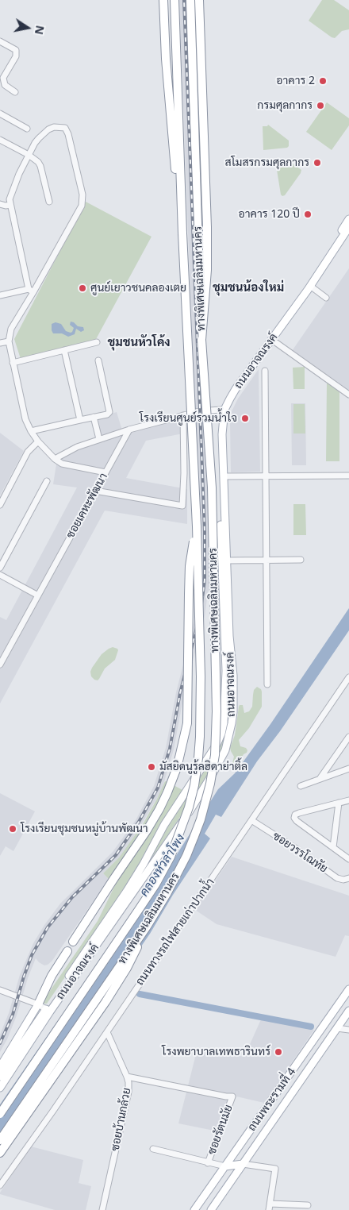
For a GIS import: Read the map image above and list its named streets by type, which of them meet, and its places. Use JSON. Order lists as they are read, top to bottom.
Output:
{
  "streets": {
    "highway": ["ทางพิเศษเฉลิมมหานคร"],
    "main road": ["ถนนอาจณรงค์", "ถนนพระรามที่ 4"],
    "street": [
      "ซอยเคหะพัฒนา",
      "ซอยวรรโณทัย",
      "ถนนทางรถไฟสายเก่าปากน้ำ",
      "ซอยบ้านกล้วย",
      "ซอยรัตนมัย"
    ]
  },
  "crossings": [
    ["ซอยวรรโณทัย", "ถนนทางรถไฟสายเก่าปากน้ำ"],
    ["ถนนทางรถไฟสายเก่าปากน้ำ", "ซอยบ้านกล้วย"],
    ["ถนนพระรามที่ 4", "ซอยรัตนมัย"],
    ["ซอยบ้านกล้วย", "ซอยรัตนมัย"]
  ],
  "districts": ["ชุมชนน้องใหม่", "ชุมชนหัวโค้ง"],
  "water": ["คลองหัวลำโพง"],
  "places": [
    "อาคาร 2",
    "กรมศุลกากร",
    "สโมสรกรมศุลกากร",
    "อาคาร 120 ปี",
    "ศูนย์เยาวชนคลองเตย",
    "โรงเรียนศูนย์รวมน้ำใจ",
    "มัสยิดนูรู้ลฮิดาย่าติ้ล",
    "โรงเรียนชุมชนหมู่บ้านพัฒนา",
    "โรงพยาบาลเทพธารินทร์"
  ],
  "north": "right"
}
